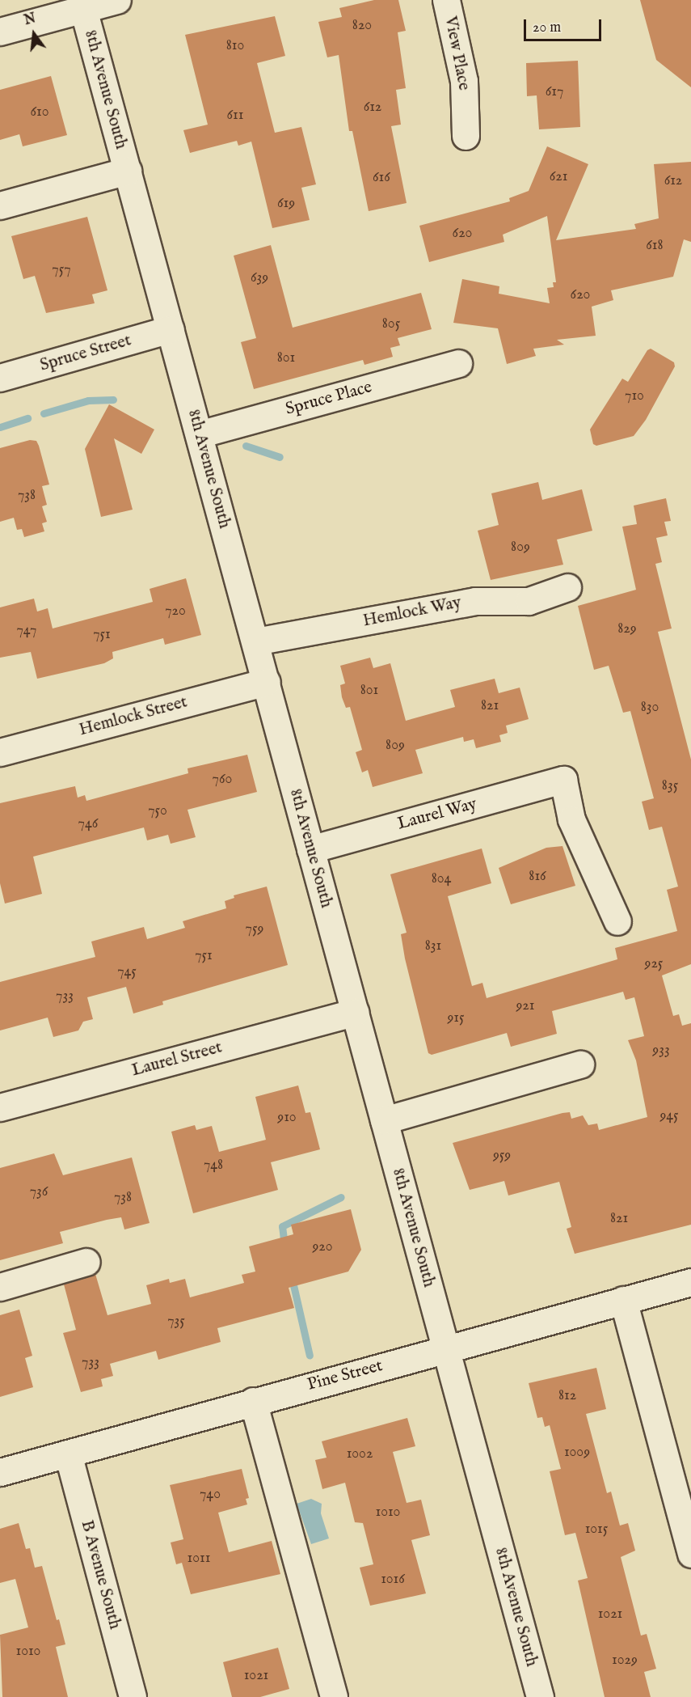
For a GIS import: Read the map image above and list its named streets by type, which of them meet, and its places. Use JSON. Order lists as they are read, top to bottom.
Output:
{
  "streets": {
    "street": [
      "View Place",
      "8th Avenue South",
      "Spruce Street",
      "Spruce Place",
      "Hemlock Way",
      "Hemlock Street",
      "Laurel Way",
      "Laurel Street",
      "Pine Street",
      "B Avenue South"
    ]
  },
  "crossings": [
    ["8th Avenue South", "Spruce Street"],
    ["8th Avenue South", "Spruce Place"],
    ["8th Avenue South", "Hemlock Way"],
    ["8th Avenue South", "Hemlock Street"],
    ["8th Avenue South", "Laurel Way"],
    ["8th Avenue South", "Laurel Street"],
    ["8th Avenue South", "Pine Street"],
    ["Pine Street", "B Avenue South"]
  ],
  "house_numbers": [
    "820",
    "810",
    "617",
    "612",
    "610",
    "611",
    "621",
    "616",
    "612",
    "619",
    "620",
    "618",
    "757",
    "639",
    "620",
    "805",
    "801",
    "710",
    "738",
    "809",
    "720",
    "829",
    "747",
    "751",
    "801",
    "821",
    "830",
    "809",
    "760",
    "835",
    "750",
    "746",
    "816",
    "804",
    "759",
    "831",
    "751",
    "925",
    "745",
    "733",
    "921",
    "915",
    "933",
    "945",
    "910",
    "959",
    "748",
    "736",
    "738",
    "821",
    "920",
    "735",
    "733",
    "812",
    "1009",
    "1002",
    "740",
    "1010",
    "1015",
    "1011",
    "1016",
    "1021",
    "1010",
    "1029",
    "1021"
  ],
  "scale_bar": "20 m",
  "north": "top"
}
